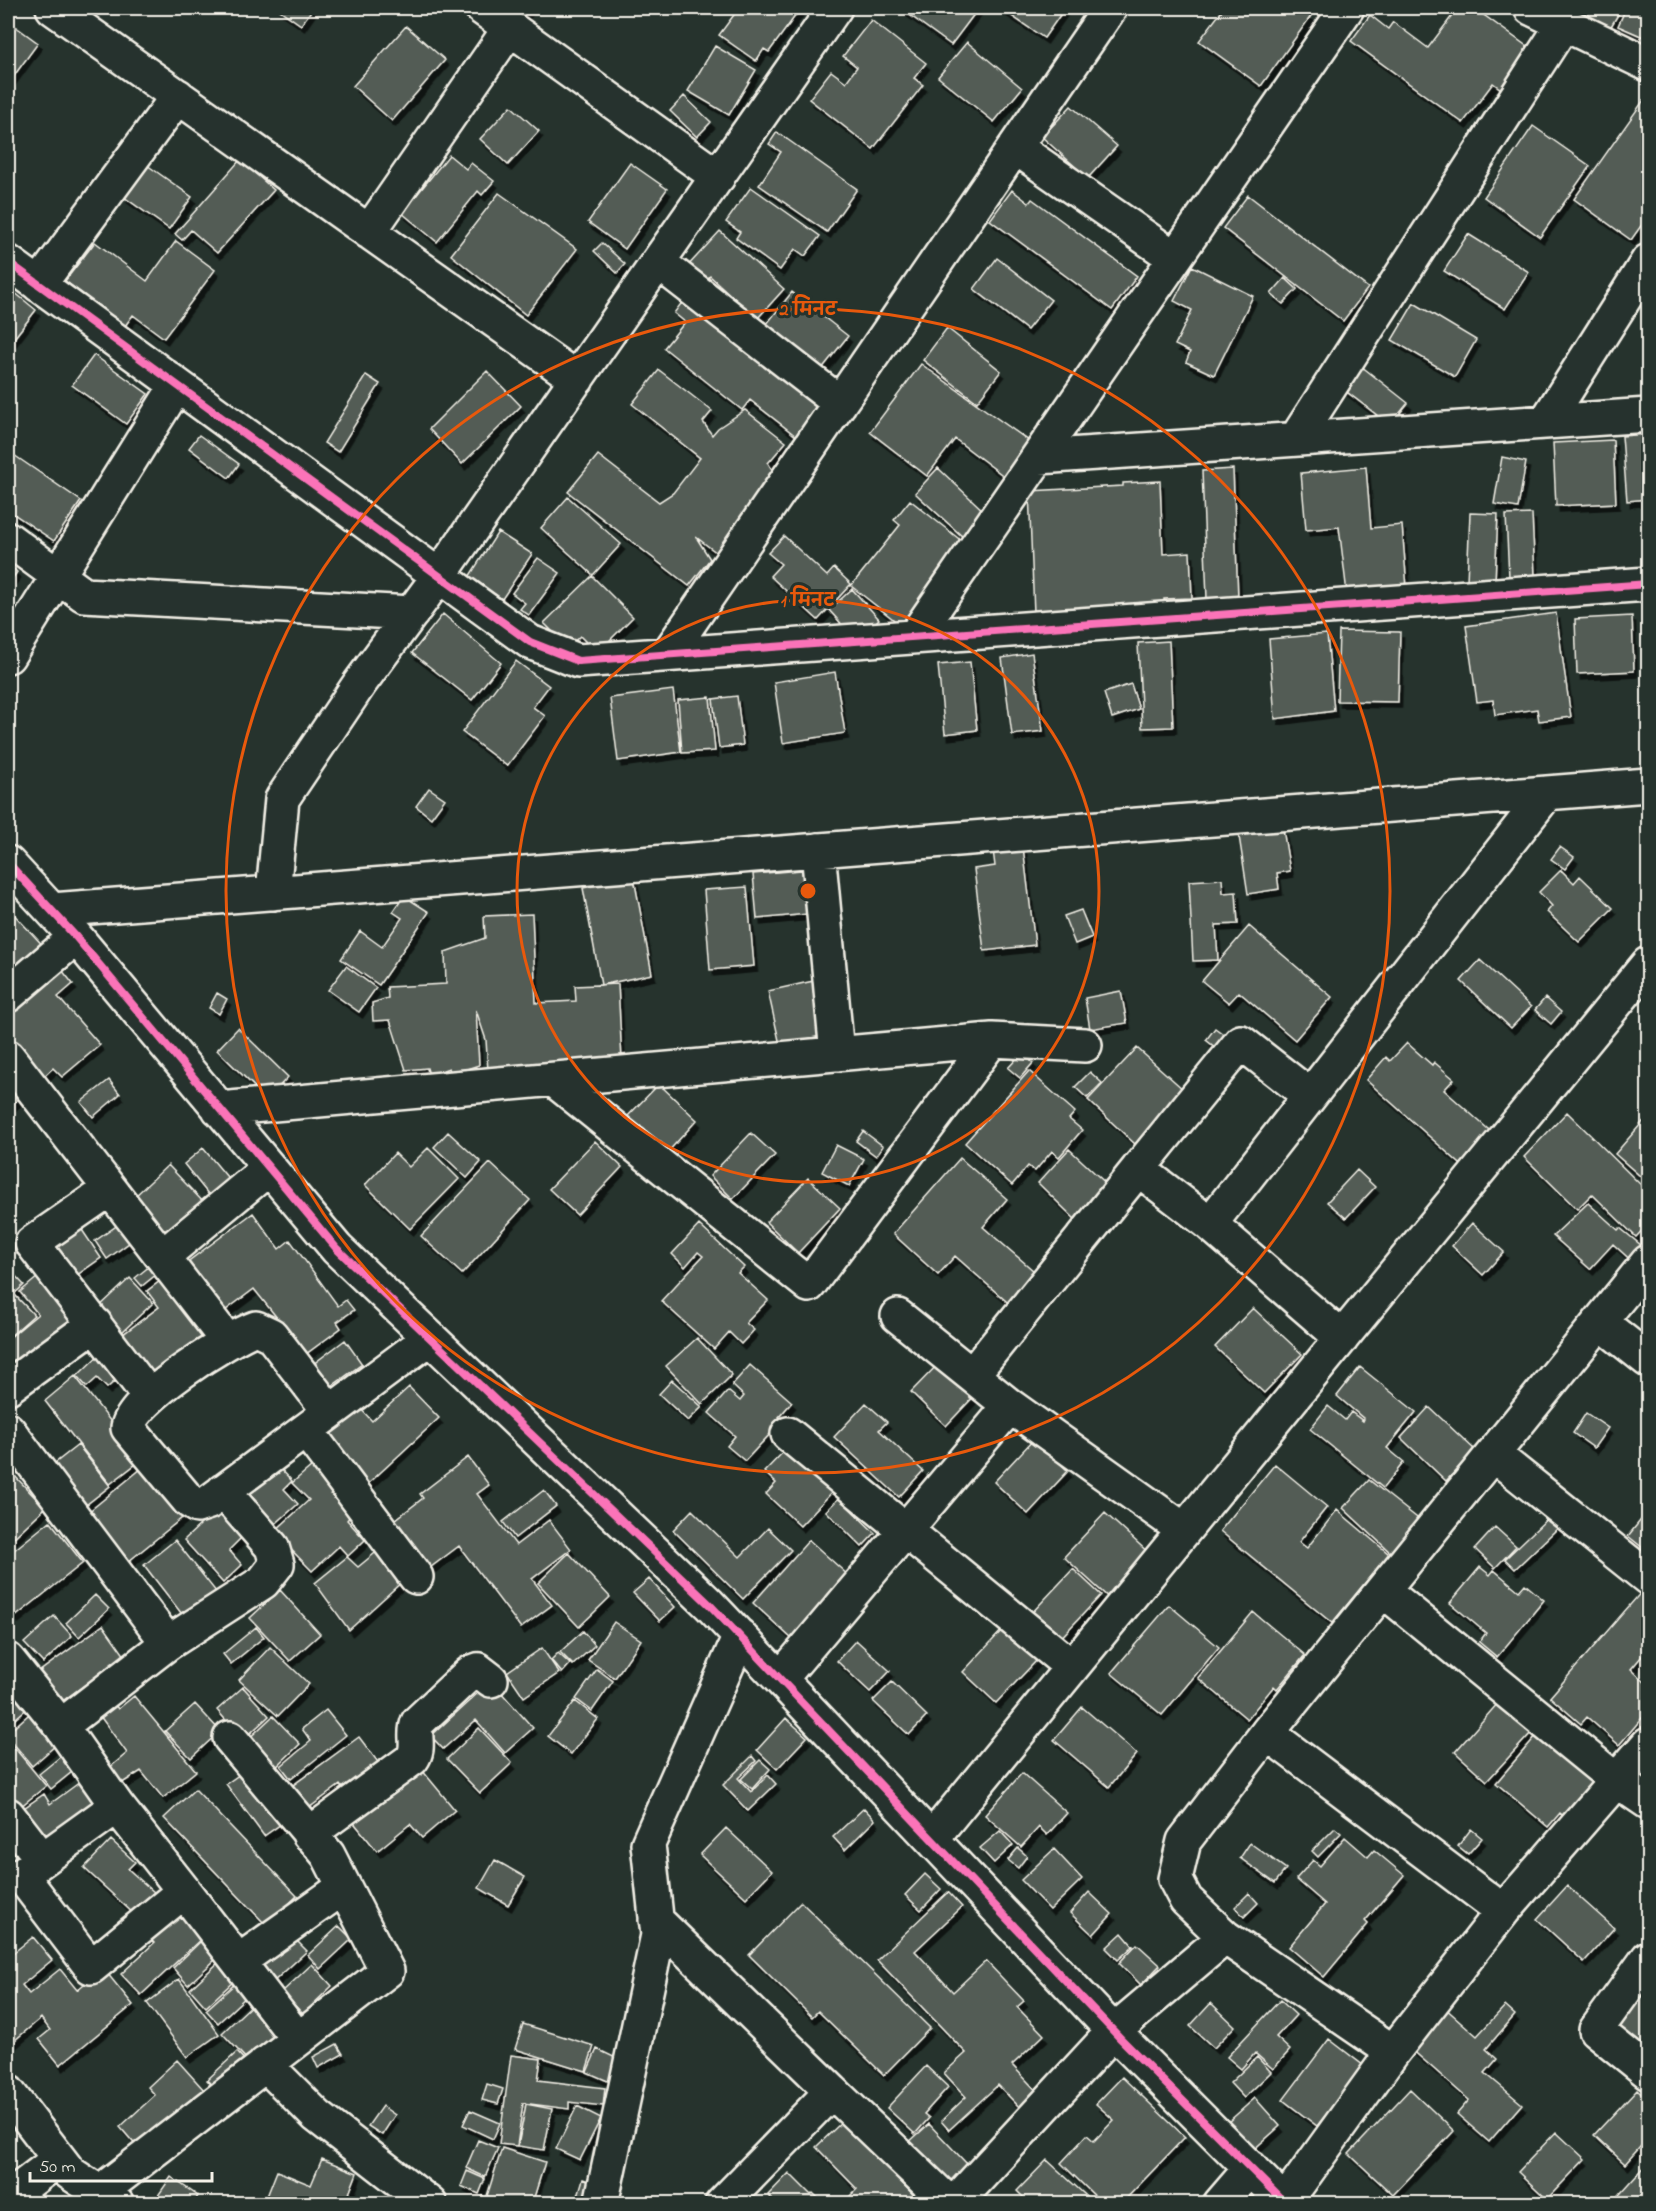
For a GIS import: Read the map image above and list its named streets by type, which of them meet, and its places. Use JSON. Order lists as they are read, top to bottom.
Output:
{
  "scale_bar": "50 m",
  "rings": ["2 मिनट", "1 मिनट"]
}
